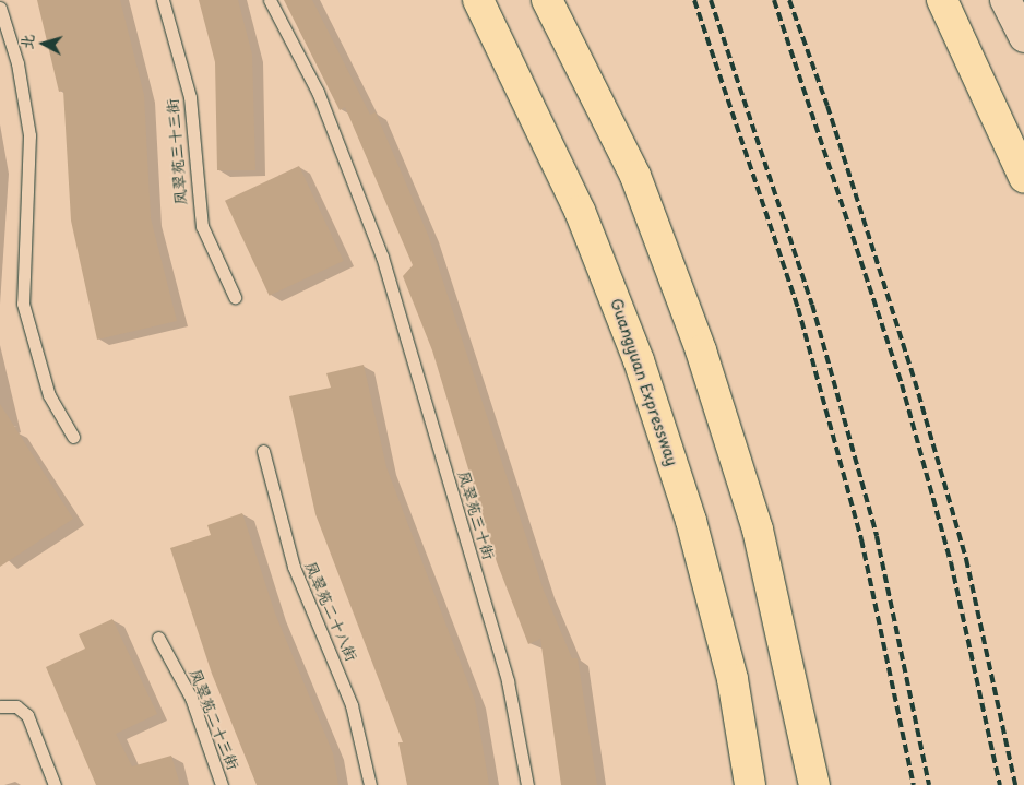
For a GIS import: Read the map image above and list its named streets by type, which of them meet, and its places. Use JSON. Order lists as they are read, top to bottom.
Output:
{
  "streets": {
    "highway": ["Guangyuan Expressway"],
    "lane": [
      "凤翠苑三十三街",
      "凤翠苑三十街",
      "凤翠苑二十八街",
      "凤翠苑二十三街"
    ]
  },
  "north": "left"
}
